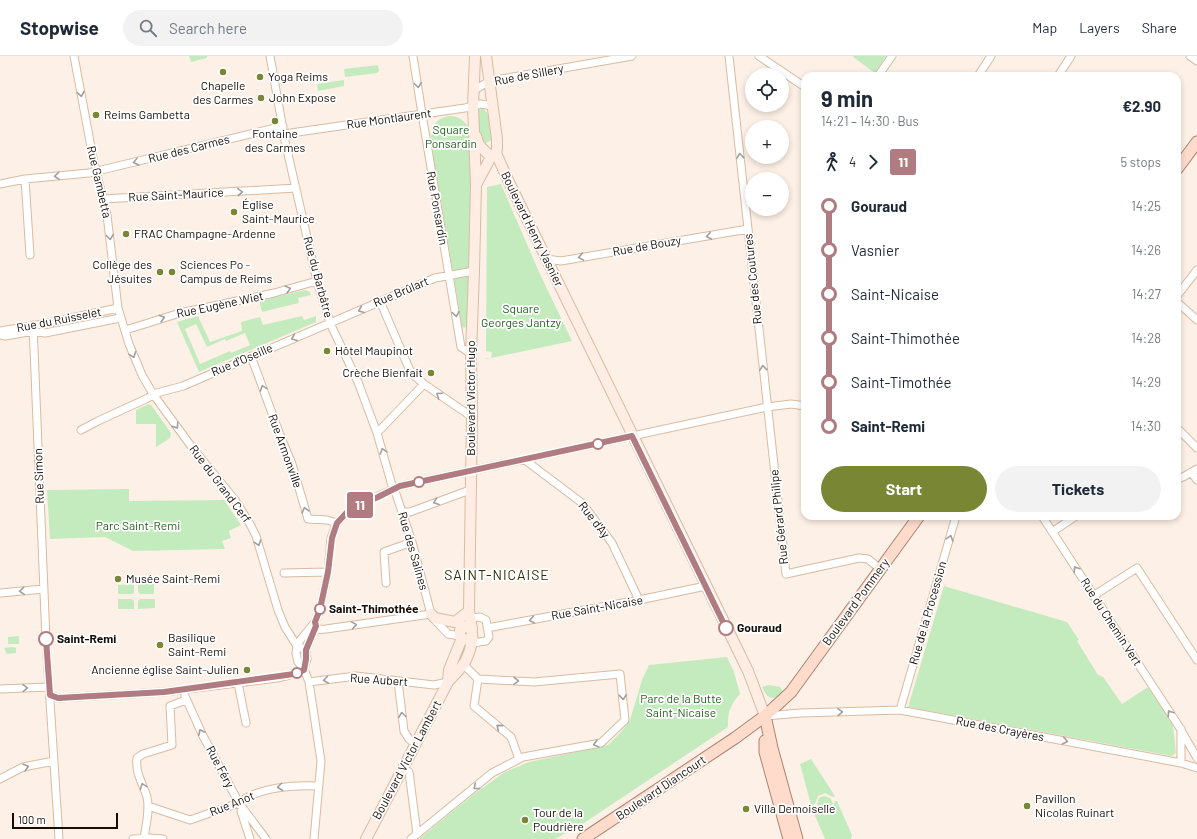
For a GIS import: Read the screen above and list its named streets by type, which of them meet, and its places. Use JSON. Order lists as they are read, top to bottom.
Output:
{
  "streets": {
    "main road": ["Boulevard Henry Vasnier", "Boulevard Pommery", "Boulevard Diancourt"],
    "street": [
      "Rue de Sillery",
      "Rue Montlaurent",
      "Rue des Carmes",
      "Rue Gambetta",
      "Rue Saint-Maurice",
      "Rue Ponsardin",
      "Rue de Bouzy",
      "Rue du Barbâtre",
      "Rue des Coutures",
      "Rue Brûlart",
      "Rue Eugène Wiet",
      "Rue du Ruisselet",
      "Rue d'Oseille",
      "Boulevard Victor Hugo",
      "Rue Armonville",
      "Rue Simon",
      "Rue du Grand Cerf",
      "Rue Gérard Philipe",
      "Rue d'Ay",
      "Rue des Salines",
      "Rue Saint-Nicaise",
      "Rue de la Procession",
      "Rue du Chemin Vert",
      "Rue Aubert",
      "Rue des Crayères",
      "Boulevard Victor Lambert",
      "Rue Féry",
      "Rue Anot"
    ]
  },
  "crossings": [
    ["Rue de Sillery", "Boulevard Henry Vasnier"],
    ["Rue de Sillery", "Boulevard Victor Hugo"],
    ["Rue Montlaurent", "Rue Ponsardin"],
    ["Rue Montlaurent", "Boulevard Henry Vasnier"],
    ["Rue Montlaurent", "Rue du Barbâtre"],
    ["Rue Montlaurent", "Boulevard Victor Hugo"],
    ["Rue des Carmes", "Rue Gambetta"],
    ["Rue des Carmes", "Rue du Barbâtre"],
    ["Rue Gambetta", "Rue Saint-Maurice"],
    ["Rue Gambetta", "Rue du Ruisselet"],
    ["Rue Saint-Maurice", "Rue du Barbâtre"],
    ["Rue Ponsardin", "Rue Brûlart"],
    ["Rue Ponsardin", "Boulevard Victor Hugo"],
    ["Boulevard Henry Vasnier", "Rue de Bouzy"],
    ["Boulevard Henry Vasnier", "Boulevard Victor Hugo"],
    ["Boulevard Henry Vasnier", "Boulevard Pommery"],
    ["Boulevard Henry Vasnier", "Rue Saint-Nicaise"],
    ["Boulevard Henry Vasnier", "Rue des Crayères"],
    ["Boulevard Henry Vasnier", "Boulevard Diancourt"],
    ["Rue de Bouzy", "Rue des Coutures"],
    ["Rue du Barbâtre", "Rue Brûlart"],
    ["Rue du Barbâtre", "Rue Eugène Wiet"],
    ["Rue du Barbâtre", "Rue d'Oseille"],
    ["Rue du Barbâtre", "Rue des Salines"],
    ["Rue des Coutures", "Rue Gérard Philipe"],
    ["Rue Brûlart", "Rue d'Oseille"],
    ["Rue Brûlart", "Boulevard Victor Hugo"],
    ["Rue du Ruisselet", "Rue Simon"],
    ["Rue d'Oseille", "Rue Armonville"],
    ["Rue d'Oseille", "Rue du Grand Cerf"],
    ["Rue Gérard Philipe", "Boulevard Pommery"],
    ["Rue d'Ay", "Rue Saint-Nicaise"],
    ["Boulevard Pommery", "Rue des Crayères"],
    ["Boulevard Pommery", "Boulevard Diancourt"],
    ["Rue de la Procession", "Rue des Crayères"],
    ["Rue Aubert", "Boulevard Victor Lambert"],
    ["Rue des Crayères", "Boulevard Diancourt"],
    ["Rue Féry", "Rue Anot"]
  ],
  "one_way": [
    "Rue des Carmes",
    "Rue Gambetta",
    "Rue Saint-Maurice",
    "Rue de Bouzy",
    "Rue des Coutures",
    "Rue Brûlart",
    "Rue Eugène Wiet",
    "Rue Armonville",
    "Rue du Grand Cerf",
    "Rue Saint-Nicaise",
    "Rue de la Procession",
    "Rue du Chemin Vert",
    "Rue des Crayères",
    "Rue Anot"
  ],
  "districts": ["SAINT-NICAISE"],
  "parks": [
    "Square Ponsardin",
    "Square Georges Jantzy",
    "Parc Saint-Remi",
    "Parc de la Butte Saint-Nicaise"
  ],
  "places": [
    "Chapelle des Carmes",
    "Yoga Reims",
    "John Expose",
    "Reims Gambetta",
    "Fontaine des Carmes",
    "Église Saint-Maurice",
    "FRAC Champagne-Ardenne",
    "Collège des Jésuites",
    "Sciences Po - Campus de Reims",
    "Hôtel Maupinot",
    "Crèche Bienfait",
    "Musée Saint-Remi",
    "Saint-Thimothée",
    "Gouraud",
    "Saint-Remi",
    "Basilique Saint-Remi",
    "Ancienne église Saint-Julien",
    "Pavillon Nicolas Ruinart",
    "Villa Demoiselle",
    "Tour de la Poudrière"
  ],
  "lines": ["bus line 11"],
  "scale_bar": "100 m",
  "page": {
    "header": "Stopwise",
    "search": "Search here",
    "nav": ["Map", "Layers", "Share"],
    "on_map": "11",
    "map_buttons": ["+", "−"],
    "heading": ["9 min", "14:21 – 14:30 · Bus", "€2.90"],
    "legs": ["4", "11", "5 stops"],
    "list": [
      {
        "name": "Gouraud",
        "value": "14:25"
      },
      {
        "name": "Vasnier",
        "value": "14:26"
      },
      {
        "name": "Saint-Nicaise",
        "value": "14:27"
      },
      {
        "name": "Saint-Thimothée",
        "value": "14:28"
      },
      {
        "name": "Saint-Timothée",
        "value": "14:29"
      },
      {
        "name": "Saint-Remi",
        "value": "14:30"
      }
    ],
    "buttons": ["Start", "Tickets"],
    "scale": "100 m"
  }
}
